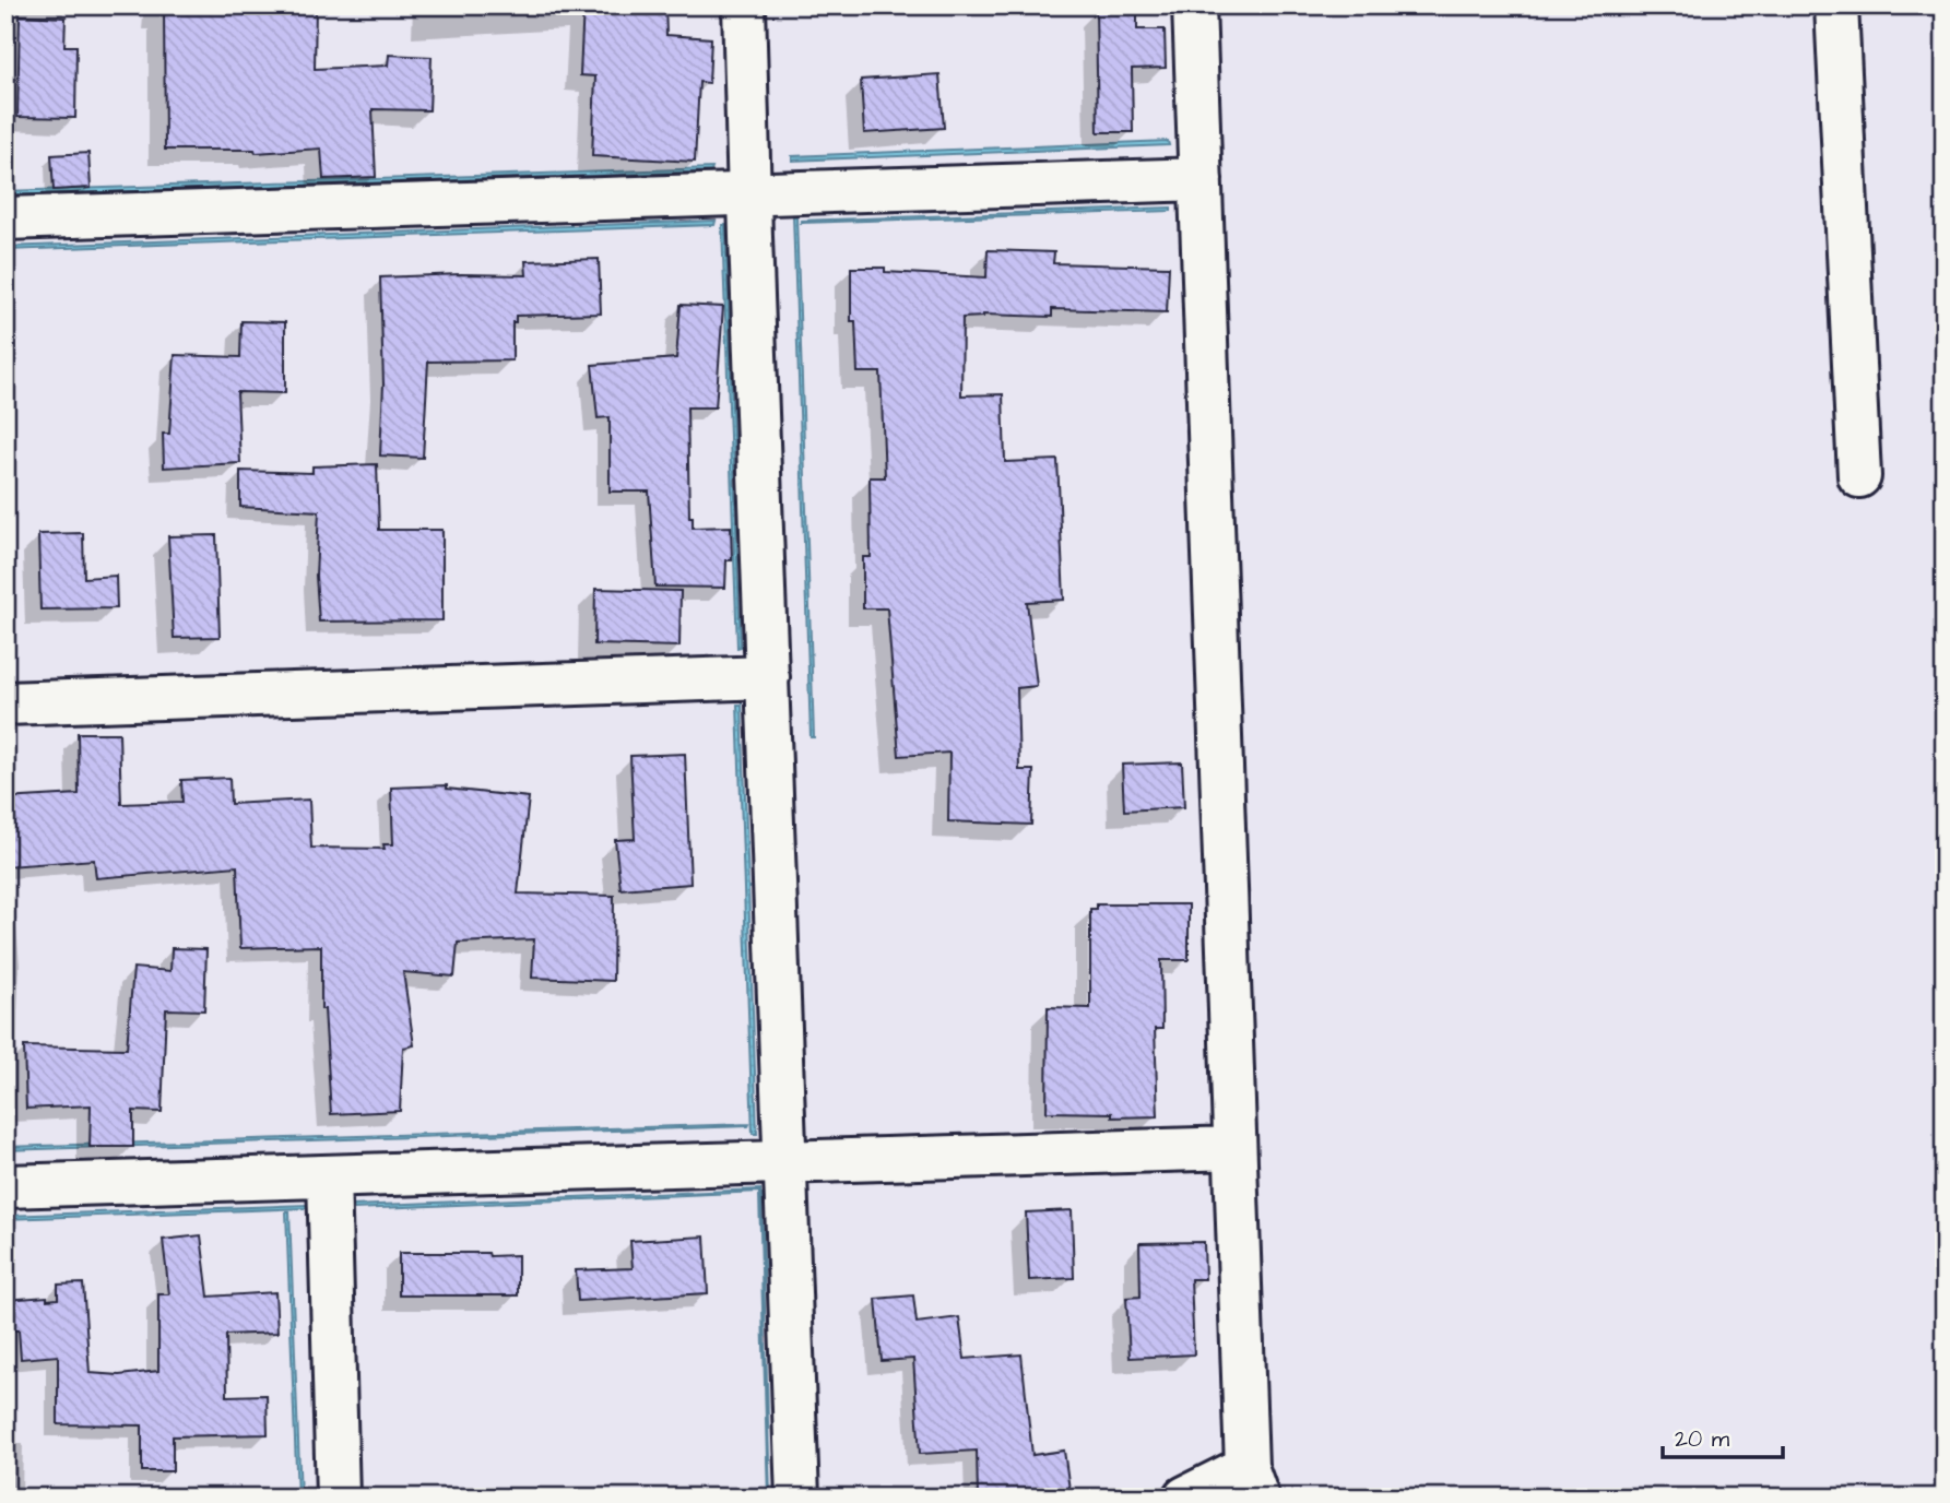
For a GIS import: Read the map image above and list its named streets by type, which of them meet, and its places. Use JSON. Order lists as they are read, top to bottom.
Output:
{
  "scale_bar": "20 m"
}
